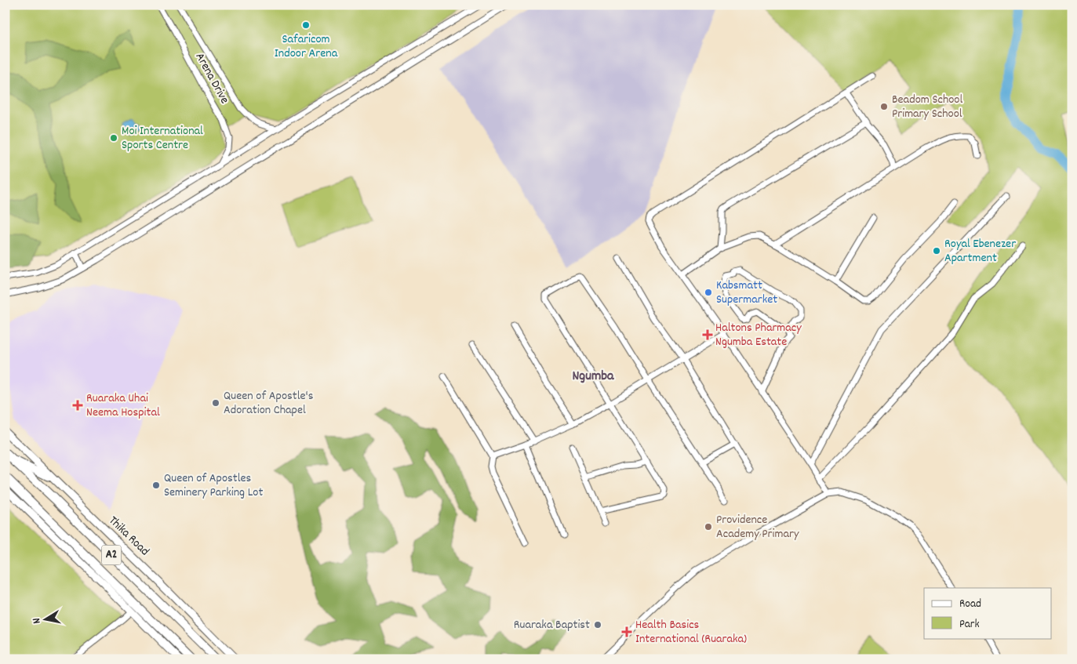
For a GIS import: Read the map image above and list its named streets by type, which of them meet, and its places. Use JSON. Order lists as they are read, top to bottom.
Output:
{
  "streets": {
    "highway": ["Thika Road", "A2"],
    "street": ["Arena Drive"]
  },
  "districts": ["Ngumba"],
  "places": {
    "other": [
      "Safaricom Indoor Arena",
      "Beadom School Primary School",
      "Moi International Sports Centre",
      "Royal Ebenezer Apartment",
      "Kabsmatt Supermarket",
      "Queen of Apostle's Adoration Chapel",
      "Queen of Apostles Seminery Parking Lot",
      "Providence Academy Primary",
      "Ruaraka Baptist"
    ],
    "health": ["Haltons Pharmacy Ngumba Estate", "Ruaraka Uhai Neema Hospital", "Health Basics International (Ruaraka)"]
  },
  "legend": ["Road", "Park"],
  "north": "left"
}
